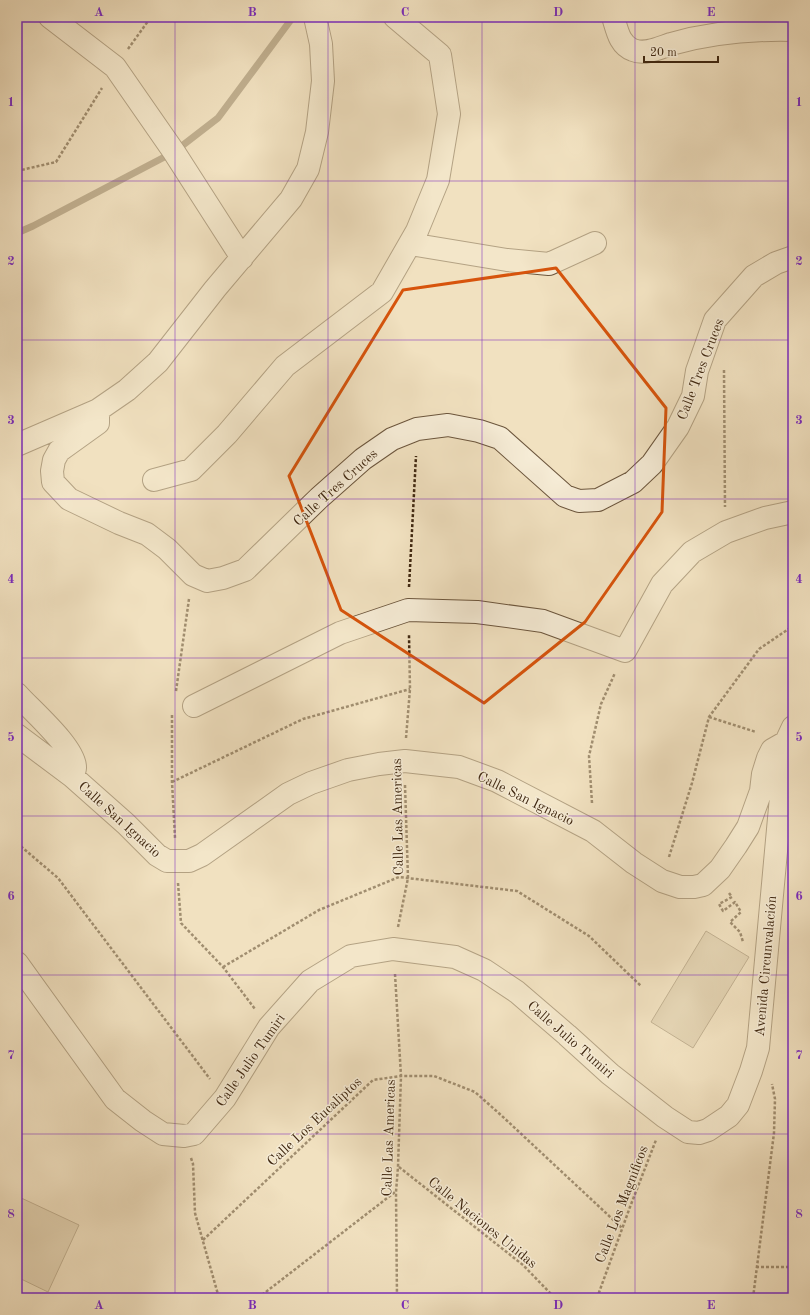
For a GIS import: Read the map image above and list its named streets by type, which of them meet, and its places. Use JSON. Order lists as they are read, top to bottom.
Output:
{
  "streets": {
    "street": [
      "Calle Tres Cruces",
      "Calle San Ignacio",
      "Avenida Circunvalación",
      "Calle Julio Tumiri"
    ],
    "path": [
      "Calle Las Americas",
      "Calle Los Eucaliptos",
      "Calle Los Magnificos",
      "Calle Naciones Unidas"
    ]
  },
  "crossings": [
    ["Calle Tres Cruces", "Calle Las Americas"],
    ["Calle San Ignacio", "Calle Las Americas"],
    ["Calle San Ignacio", "Avenida Circunvalación"],
    ["Calle Las Americas", "Calle Julio Tumiri"],
    ["Calle Las Americas", "Calle Los Eucaliptos"],
    ["Calle Las Americas", "Calle Naciones Unidas"],
    ["Avenida Circunvalación", "Calle Julio Tumiri"],
    ["Calle Julio Tumiri", "Calle Los Magnificos"],
    ["Calle Los Eucaliptos", "Calle Los Magnificos"]
  ],
  "scale_bar": "20 m",
  "grid": {
    "columns": [
      "A",
      "B",
      "C",
      "D",
      "E"
    ],
    "rows": [
      "1",
      "2",
      "3",
      "4",
      "5",
      "6",
      "7",
      "8"
    ]
  }
}
